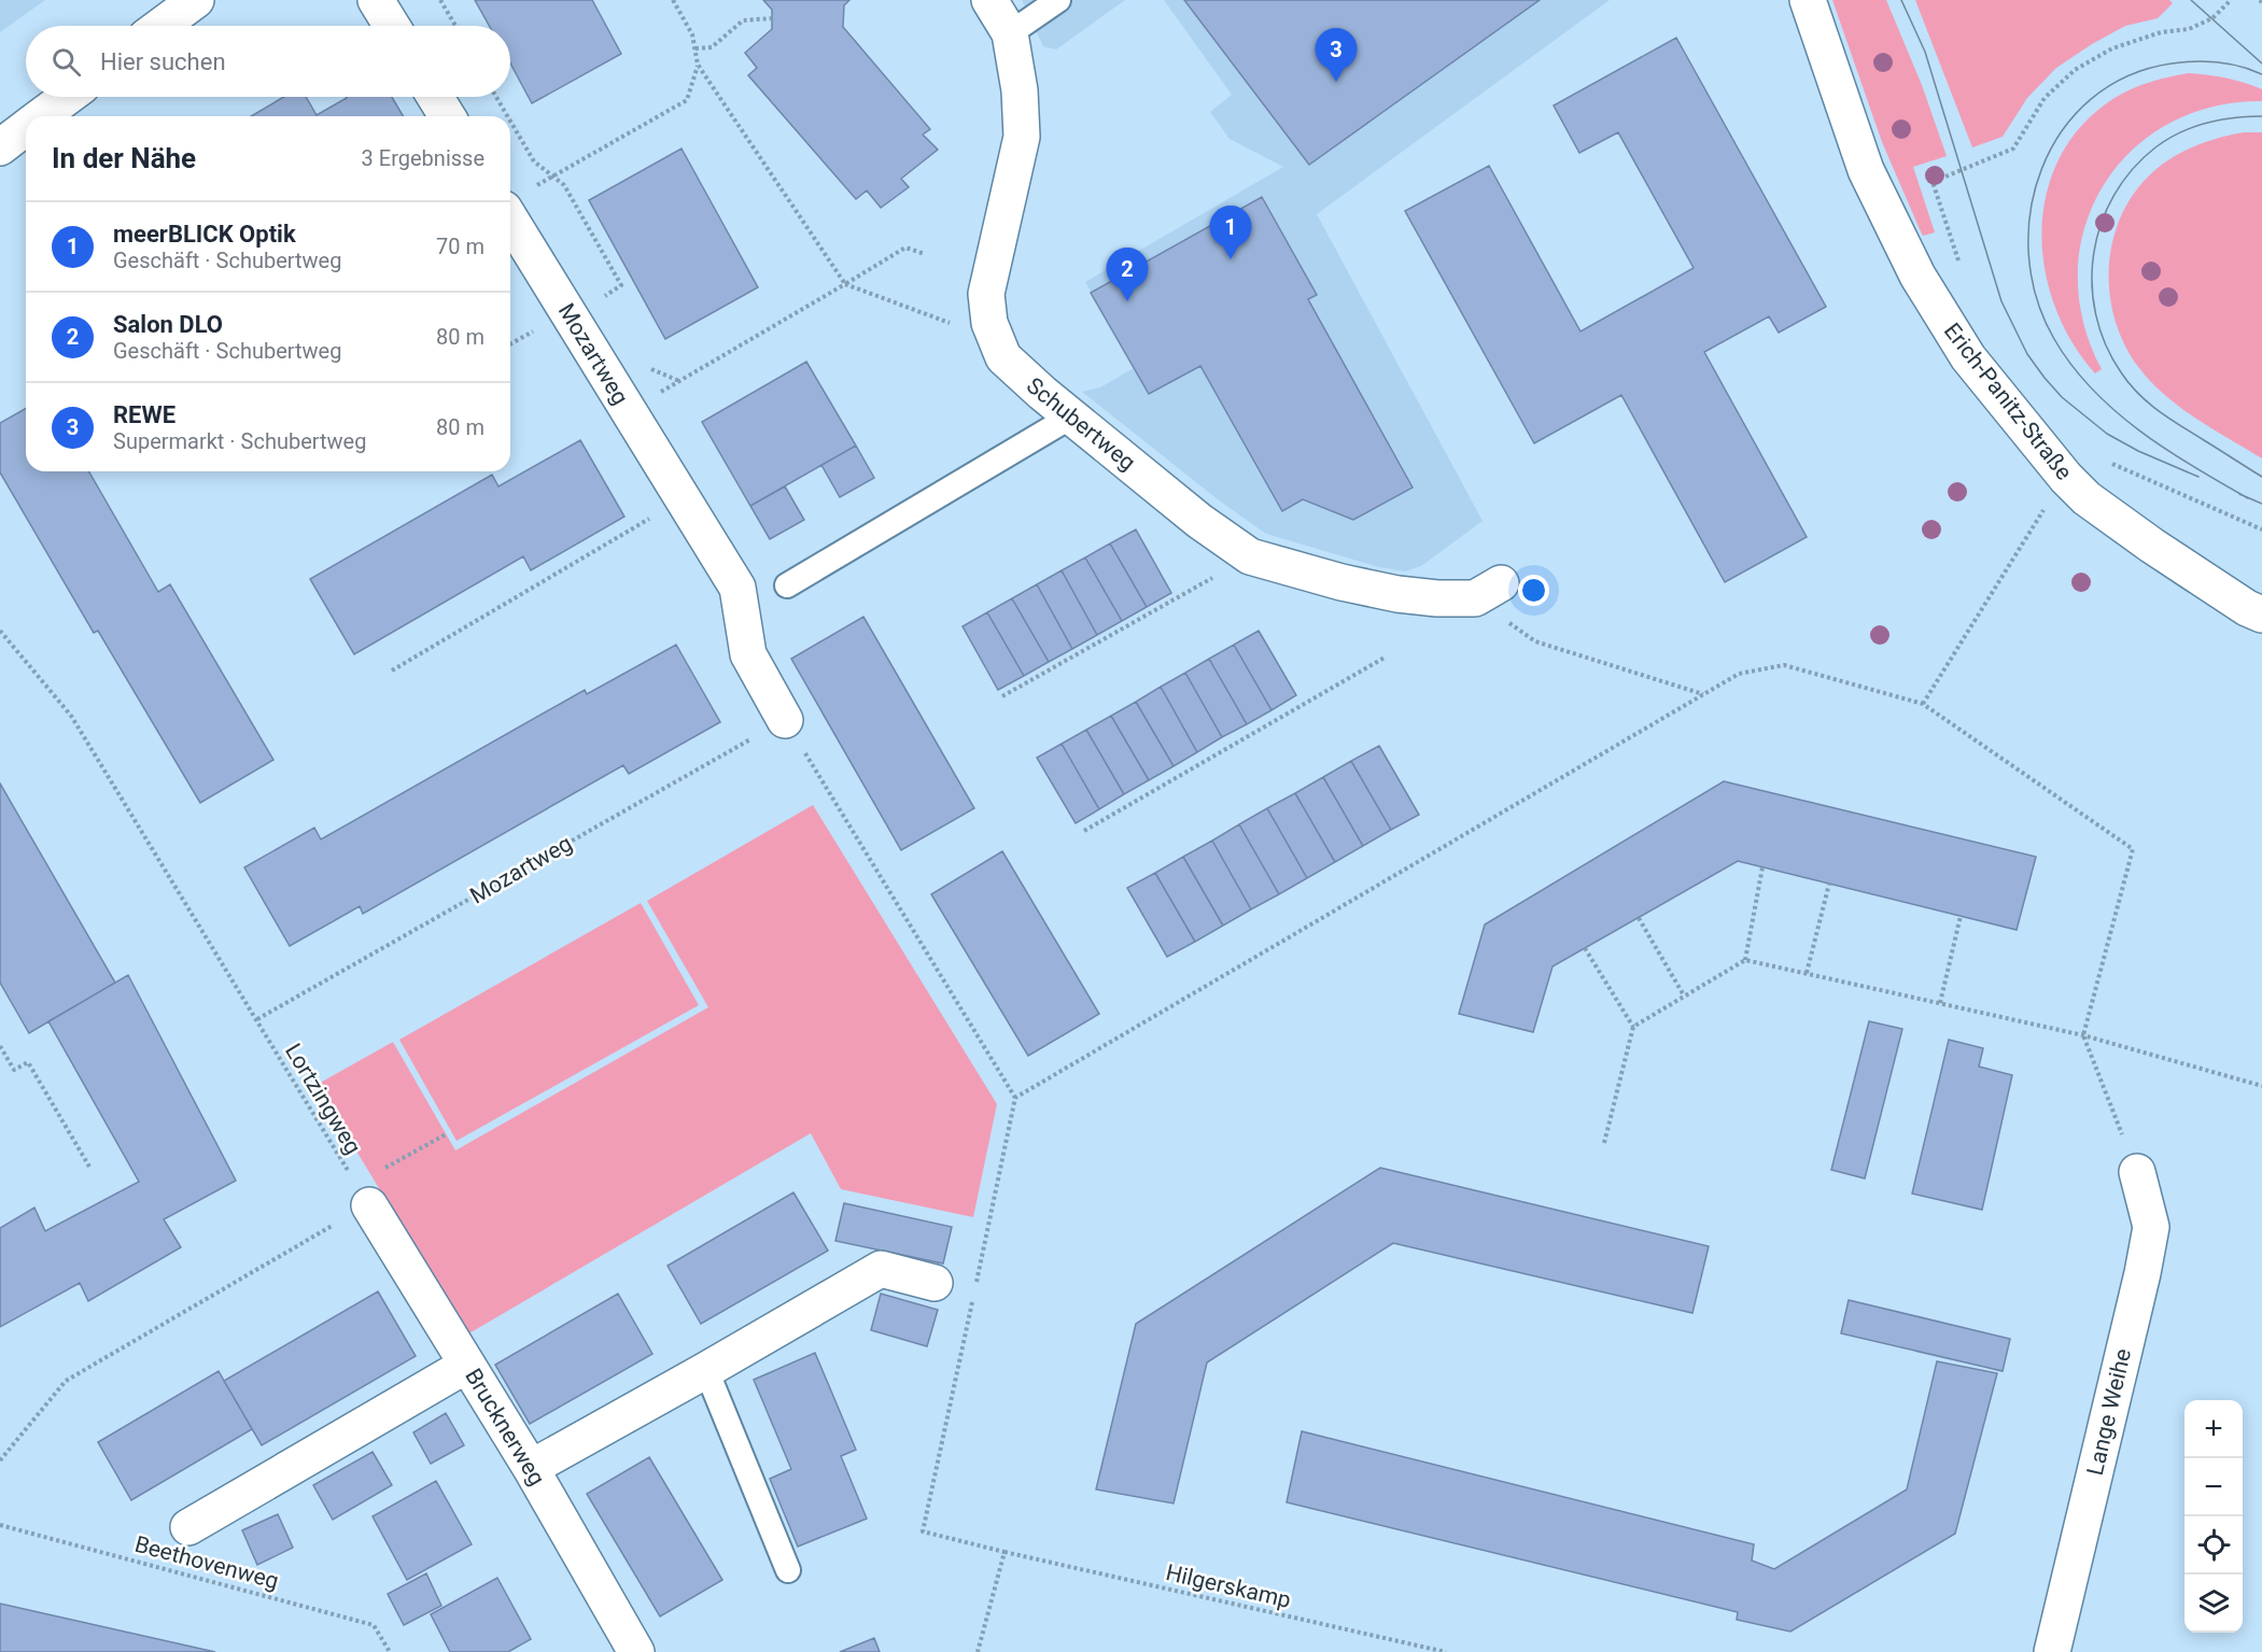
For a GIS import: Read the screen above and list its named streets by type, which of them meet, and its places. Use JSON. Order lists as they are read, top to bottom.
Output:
{
  "streets": {
    "street": [
      "Mozartweg",
      "Erich-Panitz-Straße",
      "Schubertweg",
      "Lange Weihe",
      "Brucknerweg"
    ],
    "path": ["Lortzingweg", "Beethovenweg", "Hilgerskamp"]
  },
  "crossings": [
    ["Mozartweg", "Lortzingweg"],
    ["Lortzingweg", "Brucknerweg"]
  ],
  "page": {
    "search": "Hier suchen",
    "pins": ["3", "1", "2"],
    "heading": ["In der Nähe", "3 Ergebnisse"],
    "list": [
      {
        "mark": "1",
        "name": "meerBLICK Optik",
        "note": "Geschäft · Schubertweg",
        "value": "70 m"
      },
      {
        "mark": "2",
        "name": "Salon DLO",
        "note": "Geschäft · Schubertweg",
        "value": "80 m"
      },
      {
        "mark": "3",
        "name": "REWE",
        "note": "Supermarkt · Schubertweg",
        "value": "80 m"
      }
    ],
    "map_buttons": ["+", "−"]
  }
}
